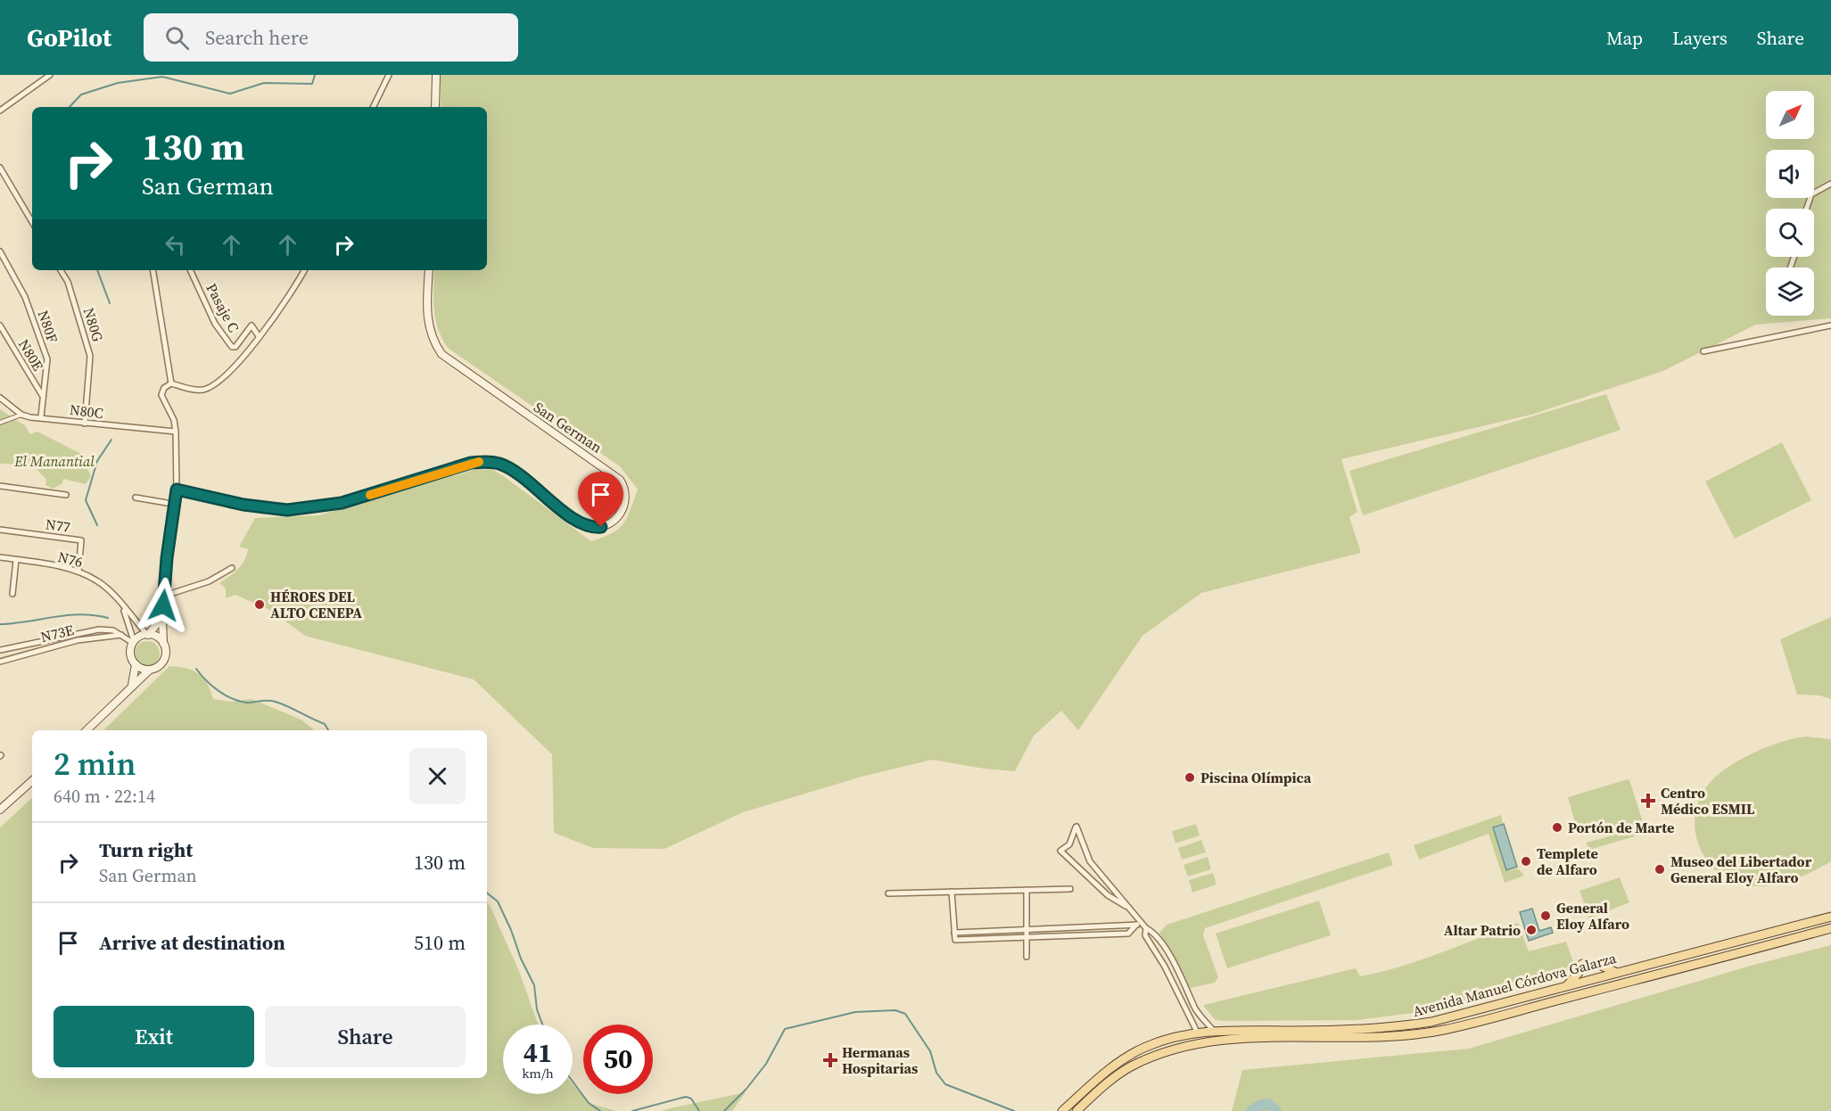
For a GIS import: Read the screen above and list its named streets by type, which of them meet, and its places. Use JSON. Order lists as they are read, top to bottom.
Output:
{
  "streets": {
    "main road": ["San German", "Avenida Manuel Córdova Galarza"],
    "street": [
      "Pasaje C",
      "N80G",
      "N80F",
      "N80E",
      "N80C",
      "N77",
      "N76",
      "N73E"
    ]
  },
  "crossings": [
    ["N80G", "N80C"],
    ["N80F", "N80E"],
    ["N80F", "N80C"],
    ["N77", "N76"],
    ["N76", "N73E"]
  ],
  "parks": ["El Manantial"],
  "places": {
    "other": [
      "HÉROES DEL ALTO CENEPA",
      "Piscina Olímpica",
      "Portón de Marte",
      "Templete de Alfaro",
      "Museo del Libertador General Eloy Alfaro",
      "General Eloy Alfaro",
      "Altar Patrio"
    ],
    "health": ["Centro Médico ESMIL", "Hermanas Hospitarias"]
  },
  "north": "top right",
  "page": {
    "header": "GoPilot",
    "search": "Search here",
    "nav": ["Map", "Layers", "Share"],
    "turn": ["130 m", "San German"],
    "heading": ["2 min", "640 m · 22:14"],
    "list": [
      {
        "name": "Turn right",
        "note": "San German",
        "value": "130 m"
      },
      {
        "name": "Arrive at destination",
        "value": "510 m"
      }
    ],
    "buttons": ["Exit", "Share"],
    "speed": "41 km/h",
    "limit": "50"
  }
}
